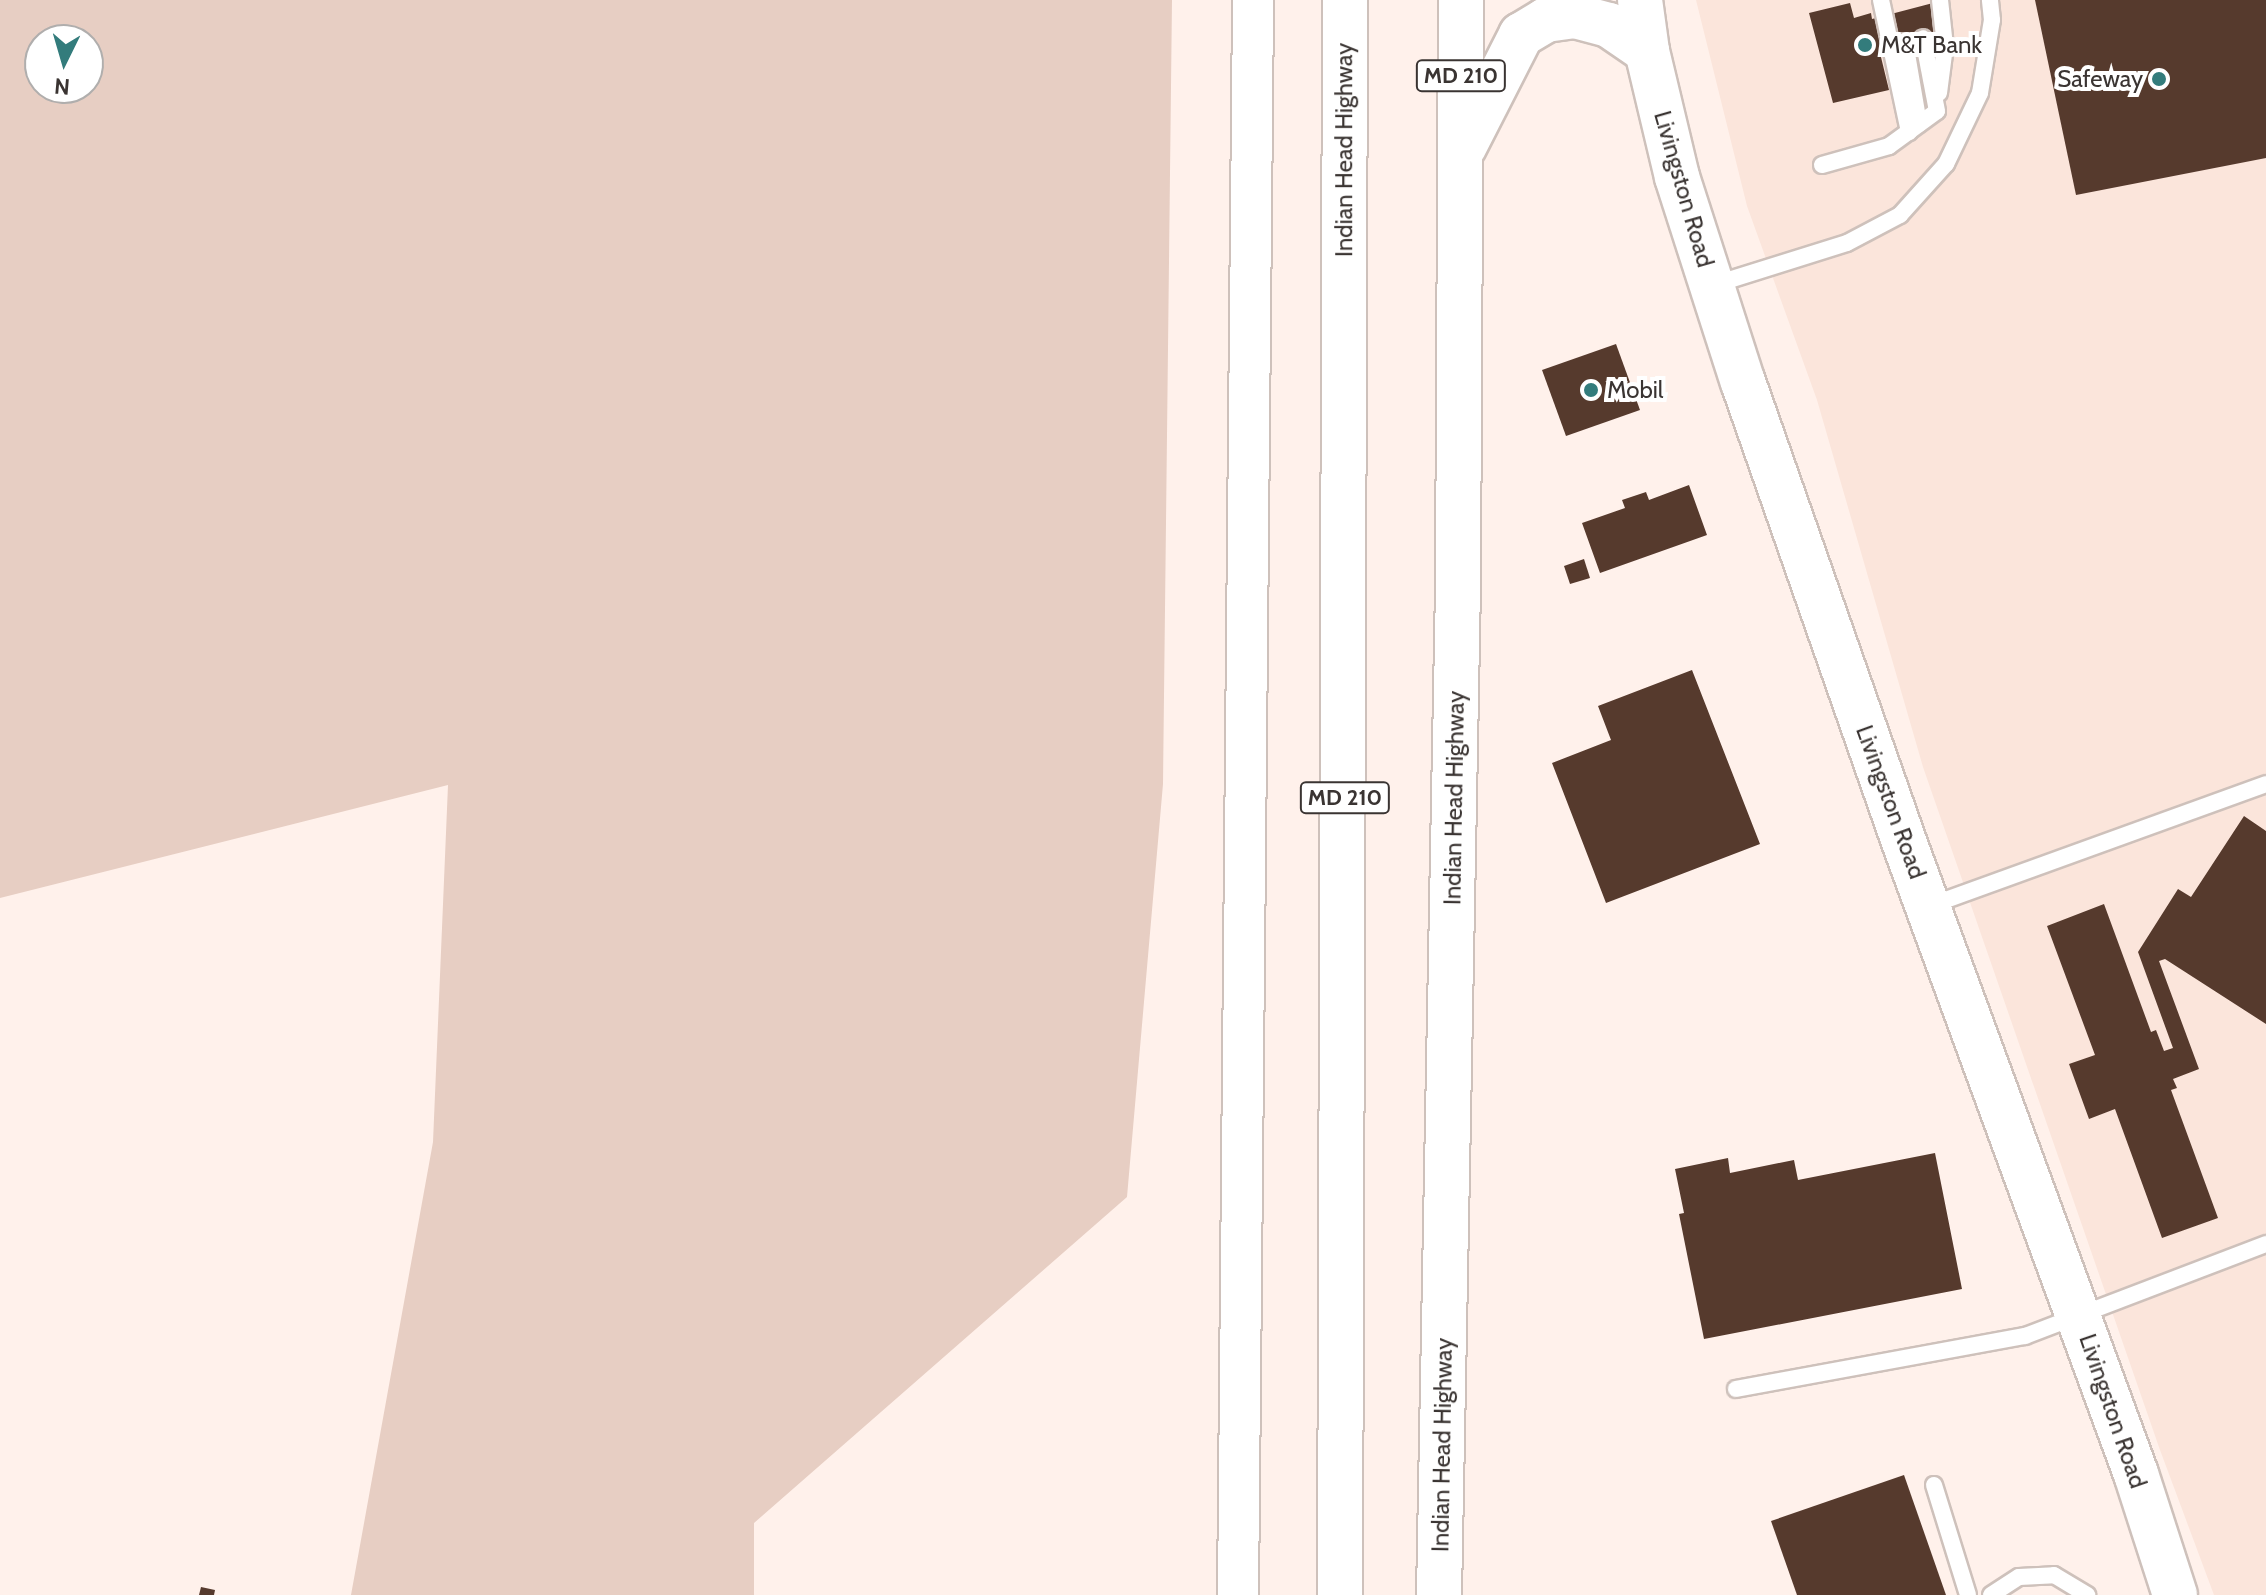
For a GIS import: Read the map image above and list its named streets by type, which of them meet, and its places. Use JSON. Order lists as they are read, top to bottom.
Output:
{
  "streets": {
    "main road": ["MD 210", "Indian Head Highway", "Livingston Road"]
  },
  "places": ["M&T Bank", "Safeway", "Mobil"],
  "north": "bottom"
}
